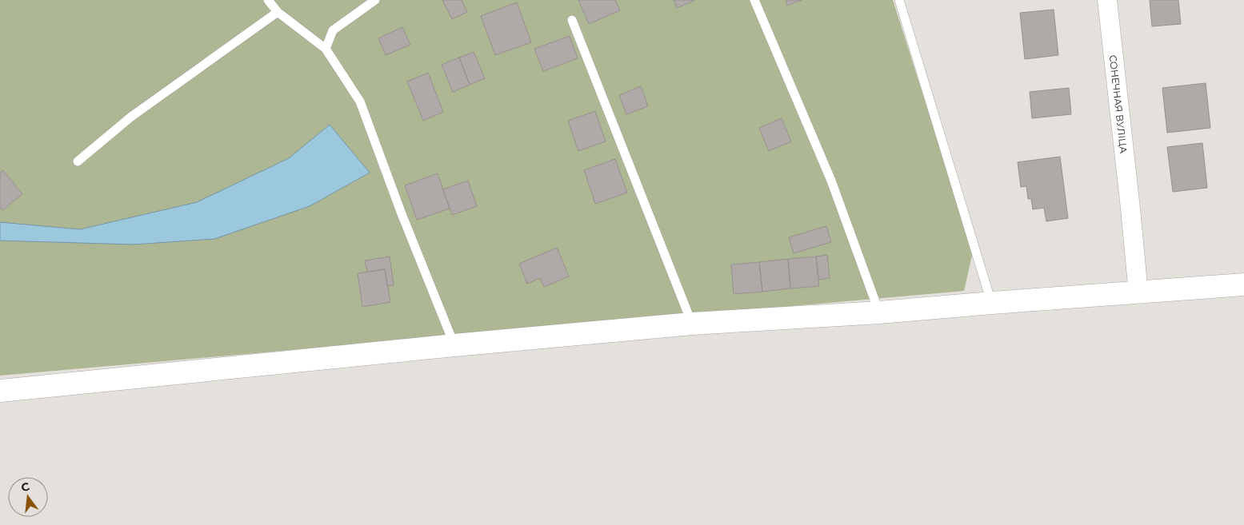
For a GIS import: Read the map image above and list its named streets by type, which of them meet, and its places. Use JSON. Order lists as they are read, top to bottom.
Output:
{
  "streets": {
    "street": ["СОНЕЧНАЯ ВУЛІЦА"]
  },
  "north": "top"
}
